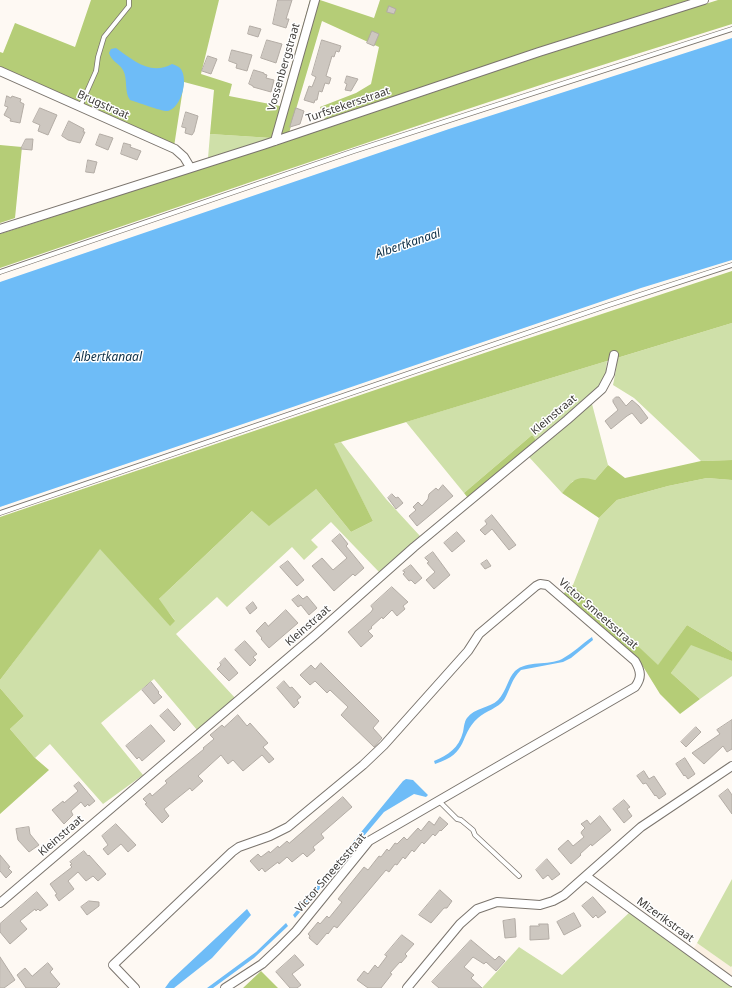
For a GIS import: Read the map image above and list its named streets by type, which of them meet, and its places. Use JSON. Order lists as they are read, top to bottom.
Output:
{
  "streets": {
    "street": [
      "Vossenbergstraat",
      "Brugstraat",
      "Turfstekersstraat",
      "Kleinstraat",
      "Victor Smeetsstraat",
      "Mizerikstraat"
    ]
  },
  "crossings": [
    ["Vossenbergstraat", "Turfstekersstraat"],
    ["Brugstraat", "Turfstekersstraat"]
  ],
  "water": ["Albertkanaal"]
}
